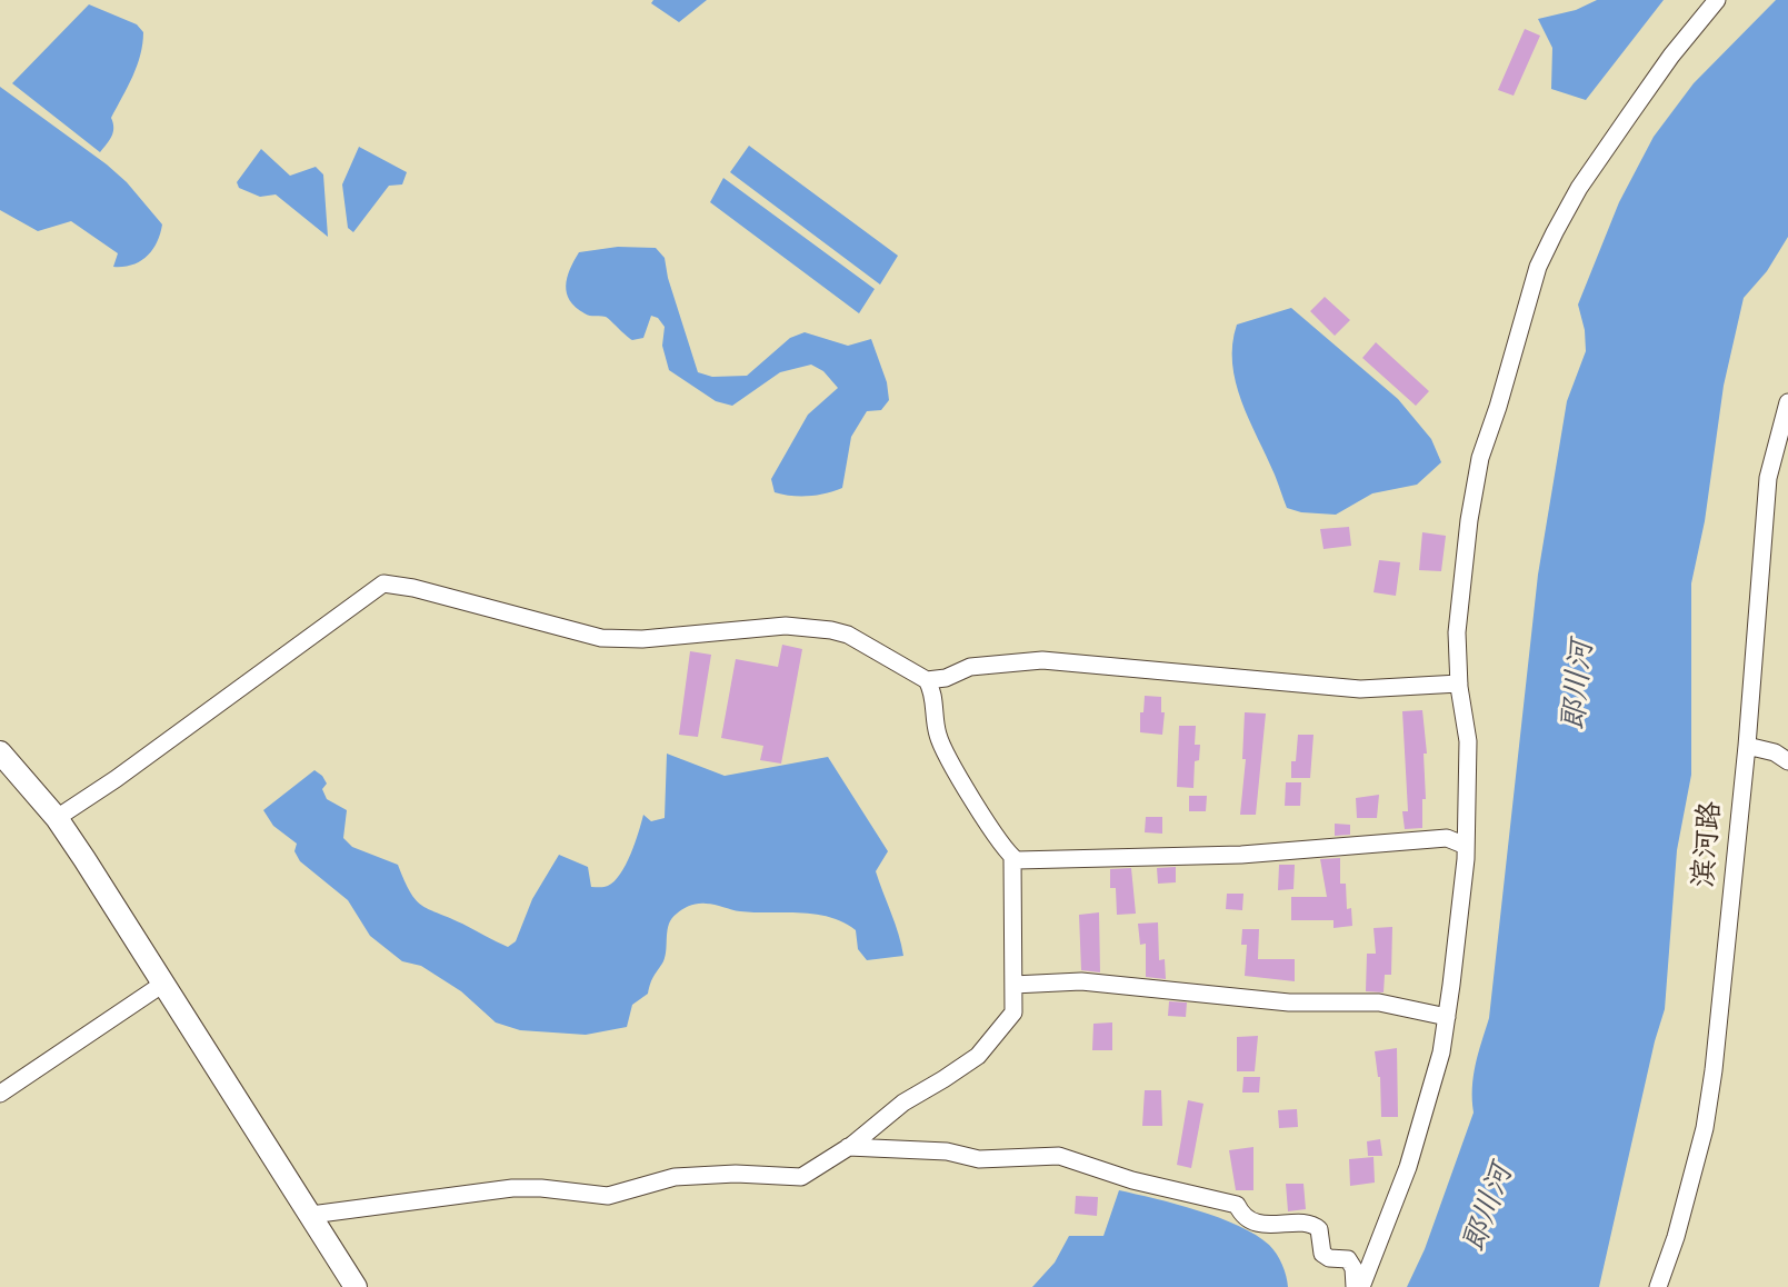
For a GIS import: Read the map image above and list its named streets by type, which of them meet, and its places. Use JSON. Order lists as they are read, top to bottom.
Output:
{
  "streets": {
    "street": ["滨河路"]
  },
  "water": ["郎川河"]
}
